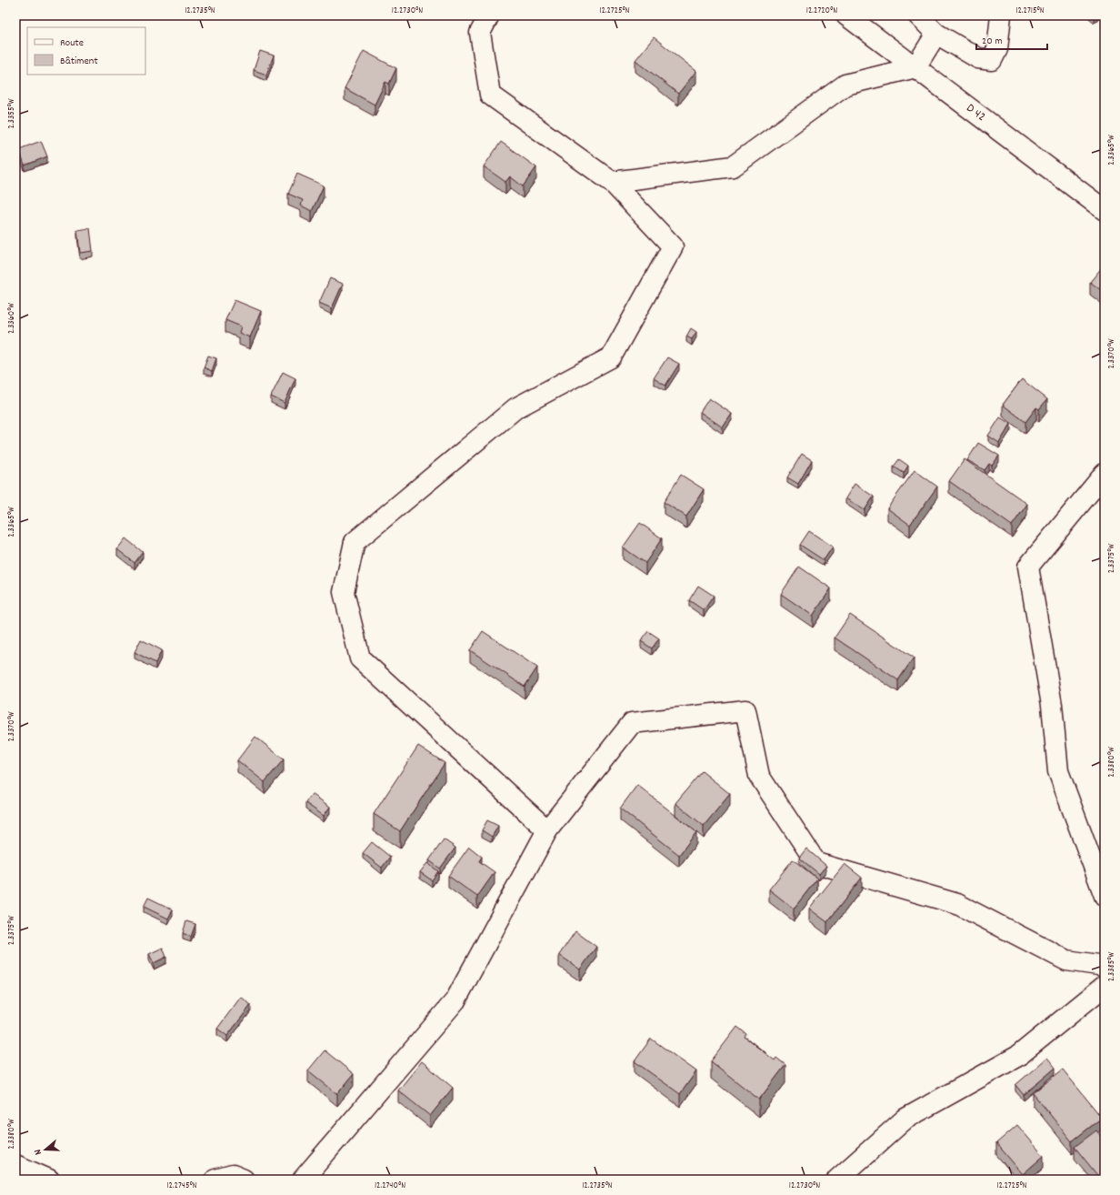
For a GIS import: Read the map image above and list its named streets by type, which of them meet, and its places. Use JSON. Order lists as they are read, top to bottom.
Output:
{
  "streets": {
    "street": ["D 42"]
  },
  "legend": ["Route", "Bâtiment"],
  "scale_bar": "20 m",
  "north": "left",
  "coordinates": [
    "12.2735°N",
    "12.2730°N",
    "12.2725°N",
    "12.2720°N",
    "12.2715°N",
    "2.3355°W",
    "2.3365°W",
    "2.3360°W",
    "2.3370°W",
    "2.3375°W",
    "2.3380°W",
    "2.3385°W",
    "12.2745°N",
    "12.2740°N"
  ]
}
